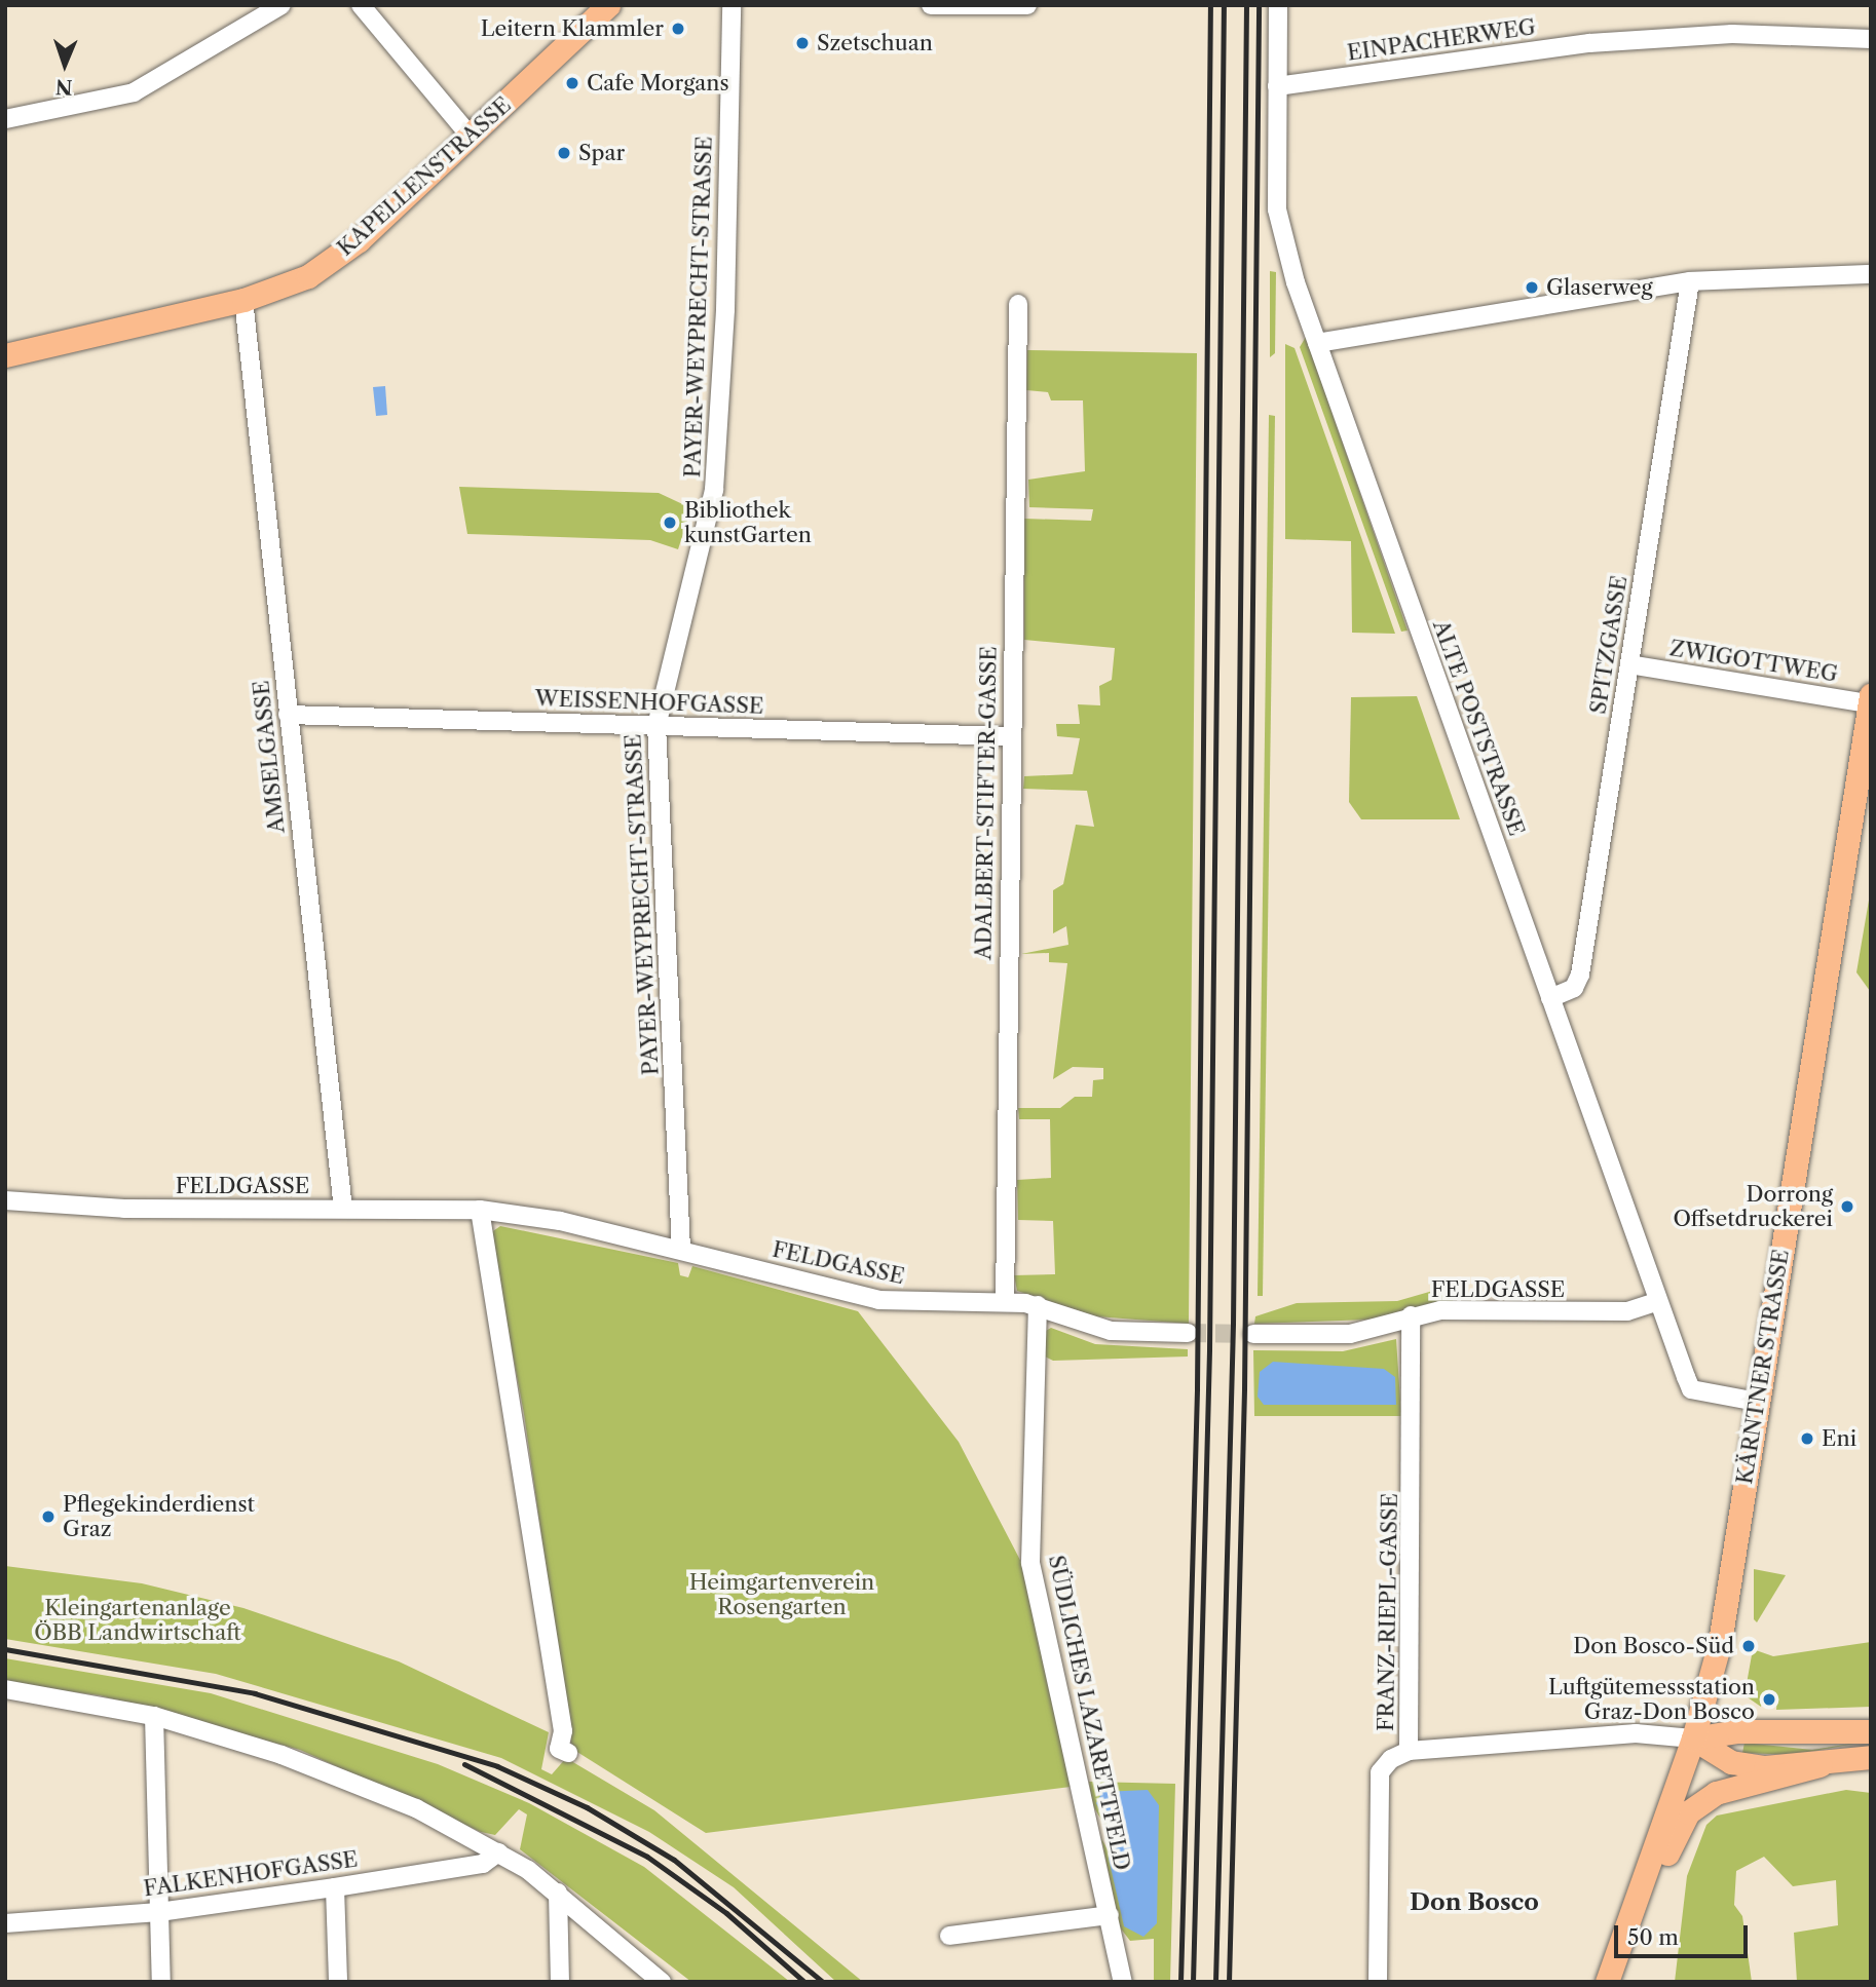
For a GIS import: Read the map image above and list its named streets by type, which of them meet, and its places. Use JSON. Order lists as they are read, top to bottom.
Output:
{
  "streets": {
    "main road": ["KAPELLENSTRASSE", "KÄRNTNER STRASSE"],
    "street": [
      "EINPACHERWEG",
      "PAYER-WEYPRECHT-STRASSE",
      "SPITZGASSE",
      "ZWIGOTTWEG",
      "WEISSENHOFGASSE",
      "ALTE POSTSTRASSE",
      "AMSELGASSE",
      "ADALBERT-STIFTER-GASSE",
      "FELDGASSE",
      "FRANZ-RIEPL-GASSE",
      "SÜDLICHES LAZARETTFELD",
      "FALKENHOFGASSE"
    ]
  },
  "crossings": [
    ["EINPACHERWEG", "ALTE POSTSTRASSE"],
    ["KAPELLENSTRASSE", "AMSELGASSE"],
    ["PAYER-WEYPRECHT-STRASSE", "WEISSENHOFGASSE"],
    ["PAYER-WEYPRECHT-STRASSE", "FELDGASSE"],
    ["SPITZGASSE", "ZWIGOTTWEG"],
    ["SPITZGASSE", "ALTE POSTSTRASSE"],
    ["ZWIGOTTWEG", "KÄRNTNER STRASSE"],
    ["WEISSENHOFGASSE", "AMSELGASSE"],
    ["WEISSENHOFGASSE", "ADALBERT-STIFTER-GASSE"],
    ["ALTE POSTSTRASSE", "FELDGASSE"],
    ["ALTE POSTSTRASSE", "KÄRNTNER STRASSE"],
    ["AMSELGASSE", "FELDGASSE"],
    ["ADALBERT-STIFTER-GASSE", "FELDGASSE"],
    ["FELDGASSE", "FRANZ-RIEPL-GASSE"],
    ["FELDGASSE", "SÜDLICHES LAZARETTFELD"]
  ],
  "districts": ["Don Bosco"],
  "parks": ["Heimgartenverein Rosengarten", "Kleingartenanlage ÖBB Landwirtschaft"],
  "places": [
    "Leitern Klammler",
    "Szetschuan",
    "Cafe Morgans",
    "Spar",
    "Glaserweg",
    "Bibliothek kunstGarten",
    "Dorrong Offsetdruckerei",
    "Eni",
    "Pflegekinderdienst Graz",
    "Don Bosco-Süd",
    "Luftgütemessstation Graz-Don Bosco"
  ],
  "scale_bar": "50 m",
  "north": "bottom"
}
